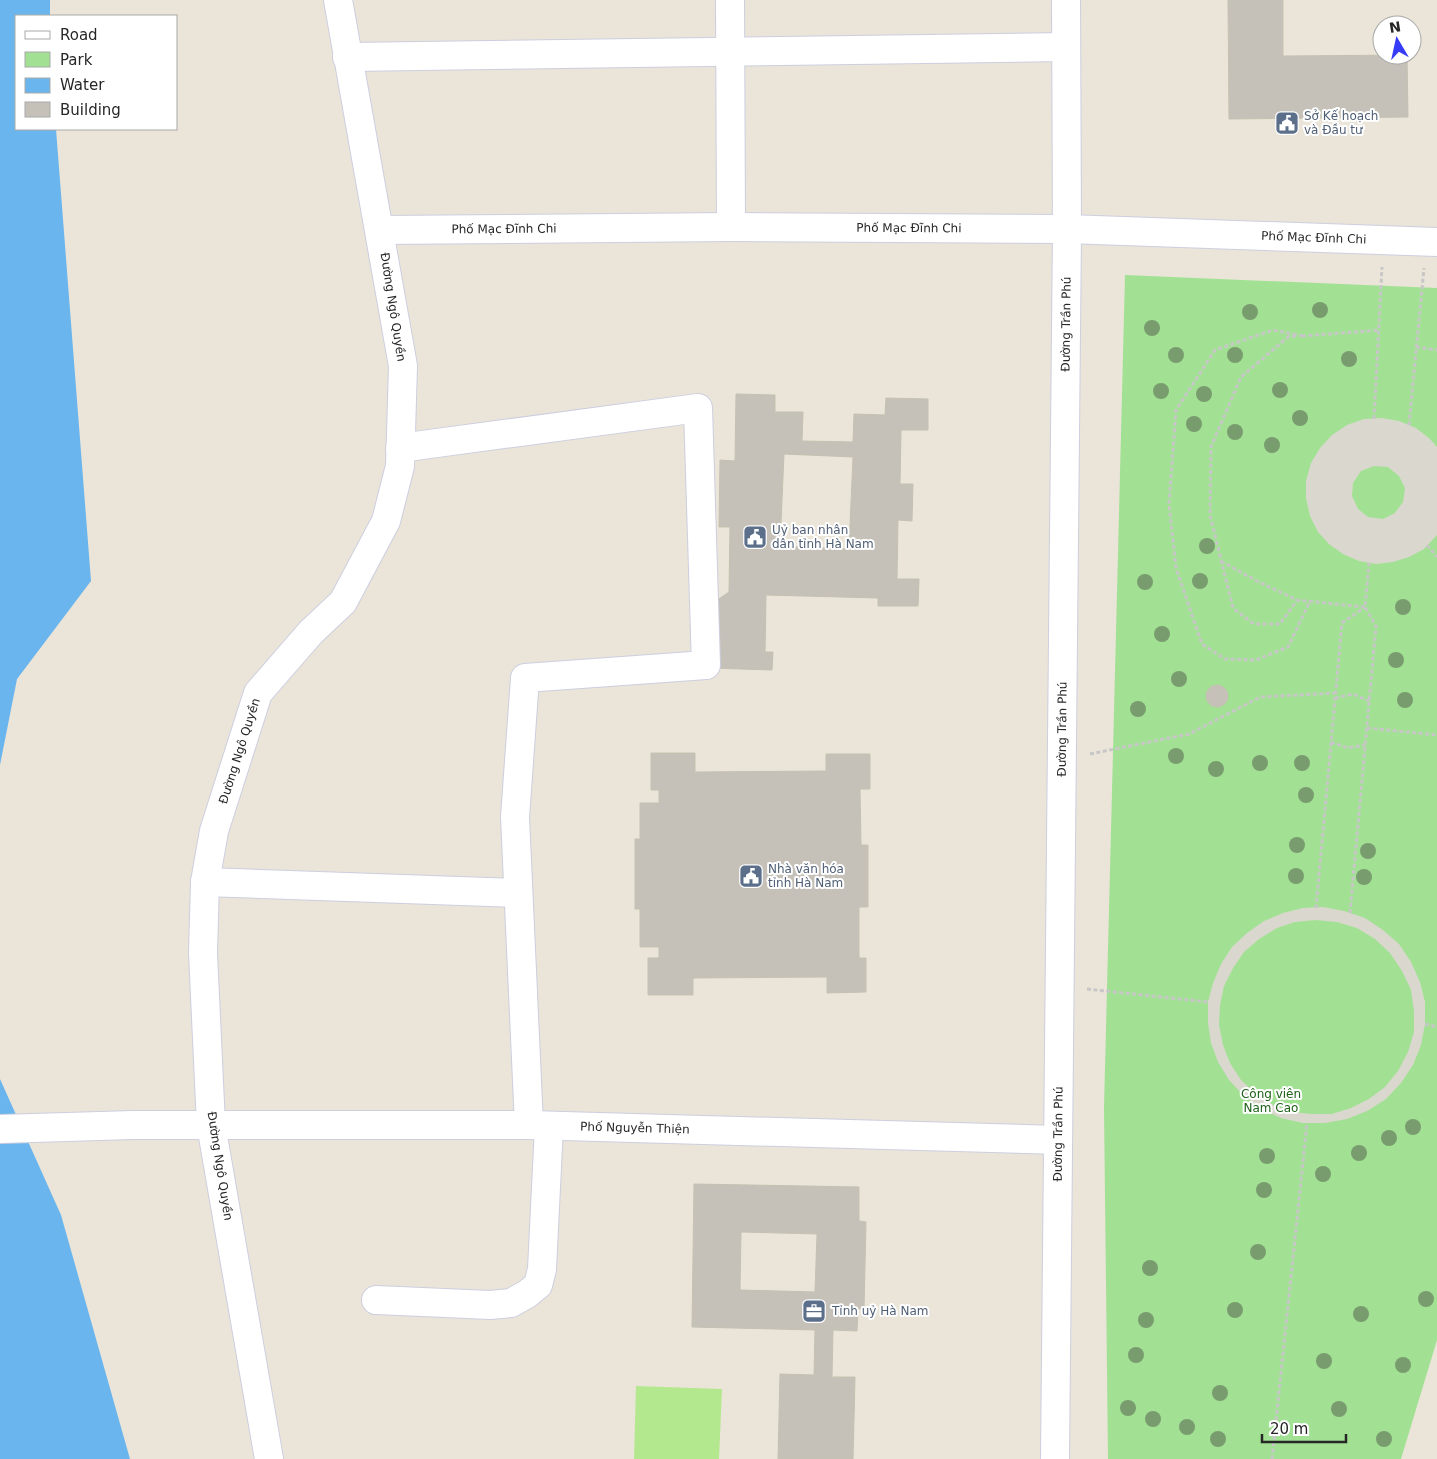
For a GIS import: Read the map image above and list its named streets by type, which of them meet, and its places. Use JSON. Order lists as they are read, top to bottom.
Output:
{
  "streets": {
    "street": [
      "Phố Mạc Đĩnh Chi",
      "Đường Ngô Quyền",
      "Đường Trần Phú",
      "Phố Nguyễn Thiện"
    ]
  },
  "crossings": [
    ["Phố Mạc Đĩnh Chi", "Đường Ngô Quyền"],
    ["Phố Mạc Đĩnh Chi", "Đường Trần Phú"],
    ["Đường Ngô Quyền", "Phố Nguyễn Thiện"],
    ["Đường Trần Phú", "Phố Nguyễn Thiện"]
  ],
  "parks": ["Công viên Nam Cao"],
  "places": {
    "public building": ["Sở Kế hoạch và Đầu tư", "Uỷ ban nhân dân tỉnh Hà Nam", "Nhà văn hóa tỉnh Hà Nam"],
    "office": ["Tỉnh uỷ Hà Nam"]
  },
  "legend": [
    "Road",
    "Park",
    "Water",
    "Building"
  ],
  "scale_bar": "20 m",
  "north": "top"
}
